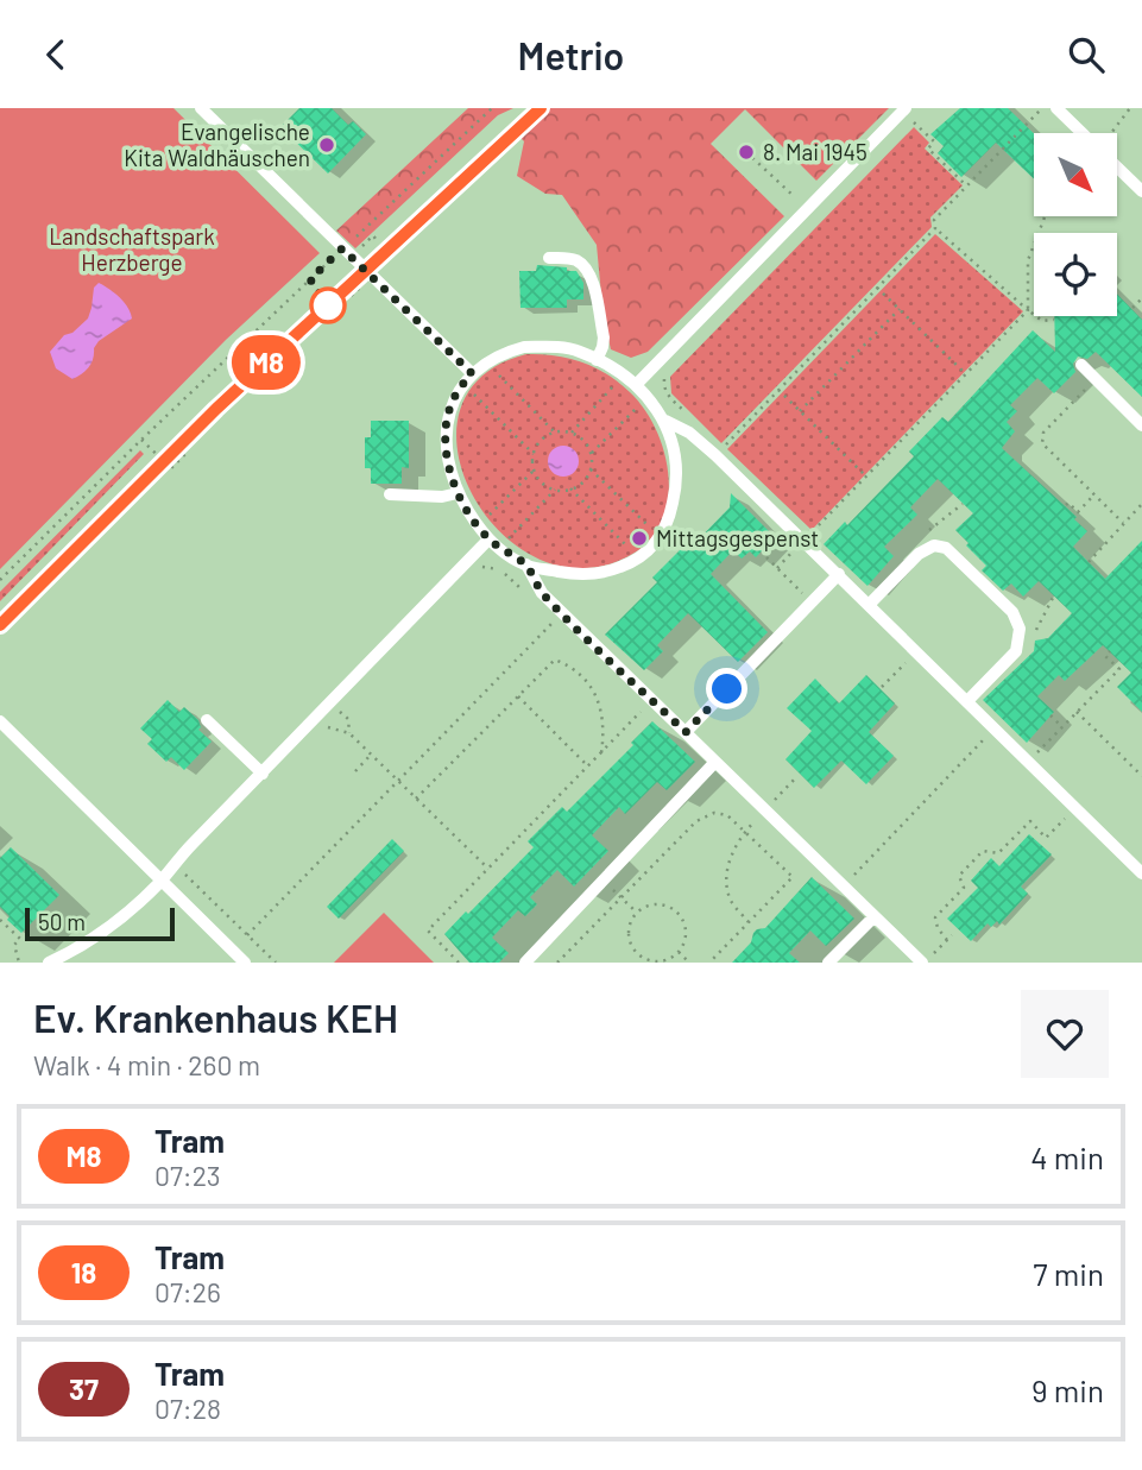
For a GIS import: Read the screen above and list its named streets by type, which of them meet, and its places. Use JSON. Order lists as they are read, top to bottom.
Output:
{
  "parks": ["Landschaftspark Herzberge"],
  "places": ["Evangelische Kita Waldhäuschen", "8. Mai 1945", "Mittagsgespenst"],
  "lines": ["tram line M8"],
  "scale_bar": "50 m",
  "north": "bottom right",
  "page": {
    "header": "Metrio",
    "on_map": "M8",
    "scale": "50 m",
    "heading": ["Ev. Krankenhaus KEH", "Walk · 4 min · 260 m"],
    "list": [
      {
        "mark": "M8",
        "name": "Tram",
        "note": "07:23",
        "value": "4 min"
      },
      {
        "mark": "18",
        "name": "Tram",
        "note": "07:26",
        "value": "7 min"
      },
      {
        "mark": "37",
        "name": "Tram",
        "note": "07:28",
        "value": "9 min"
      }
    ]
  }
}
